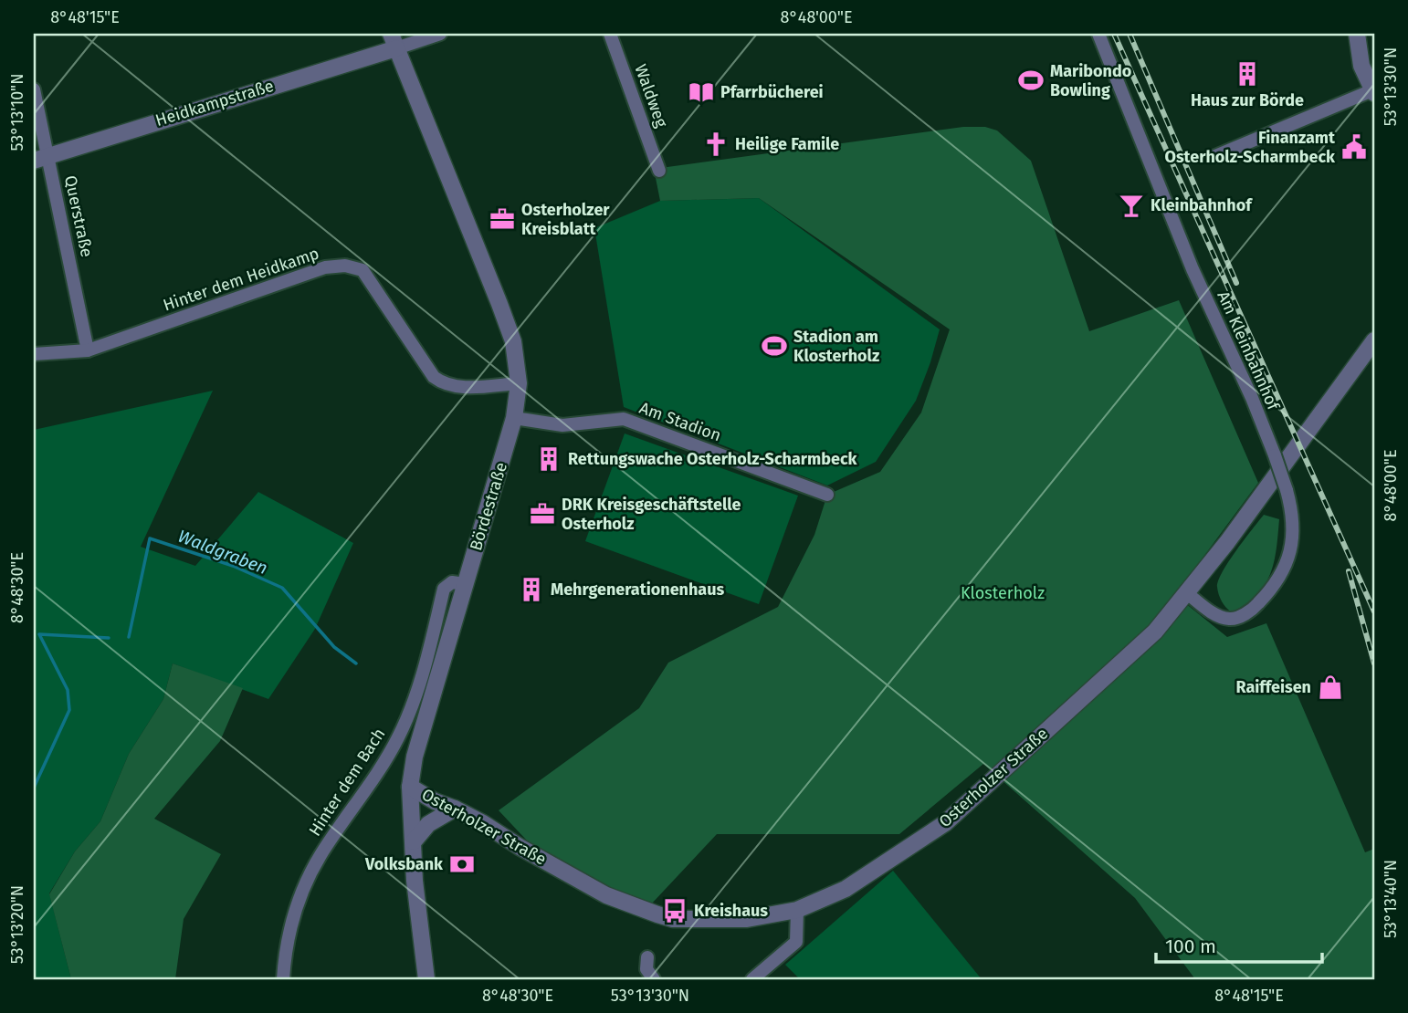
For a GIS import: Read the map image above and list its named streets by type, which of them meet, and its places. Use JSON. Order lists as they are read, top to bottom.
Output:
{
  "streets": {
    "street": [
      "Waldweg",
      "Heidkampstraße",
      "Querstraße",
      "Hinter dem Heidkamp",
      "Am Kleinbahnhof",
      "Am Stadion",
      "Bördestraße",
      "Osterholzer Straße",
      "Hinter dem Bach"
    ]
  },
  "crossings": [
    ["Heidkampstraße", "Querstraße"],
    ["Heidkampstraße", "Bördestraße"],
    ["Querstraße", "Hinter dem Heidkamp"],
    ["Hinter dem Heidkamp", "Bördestraße"],
    ["Am Kleinbahnhof", "Osterholzer Straße"],
    ["Am Stadion", "Bördestraße"],
    ["Bördestraße", "Osterholzer Straße"],
    ["Bördestraße", "Hinter dem Bach"]
  ],
  "water": ["Waldgraben"],
  "parks": ["Klosterholz"],
  "places": {
    "building": ["Haus zur Börde", "Rettungswache Osterholz-Scharmbeck", "Mehrgenerationenhaus"],
    "sports": ["Maribondo Bowling", "Stadion am Klosterholz"],
    "library": ["Pfarrbücherei"],
    "church": ["Heilige Famile"],
    "public building": ["Finanzamt Osterholz-Scharmbeck"],
    "bar": ["Kleinbahnhof"],
    "office": ["Osterholzer Kreisblatt", "DRK Kreisgeschäftstelle Osterholz"],
    "shop": ["Raiffeisen"],
    "bank": ["Volksbank"],
    "bus stop": ["Kreishaus"]
  },
  "scale_bar": "100 m",
  "coordinates": [
    "8°48'15\"E",
    "8°48'00\"E",
    "53°13'30\"N",
    "53°13'10\"N",
    "8°48'30\"E",
    "53°13'40\"N",
    "53°13'20\"N"
  ]
}
